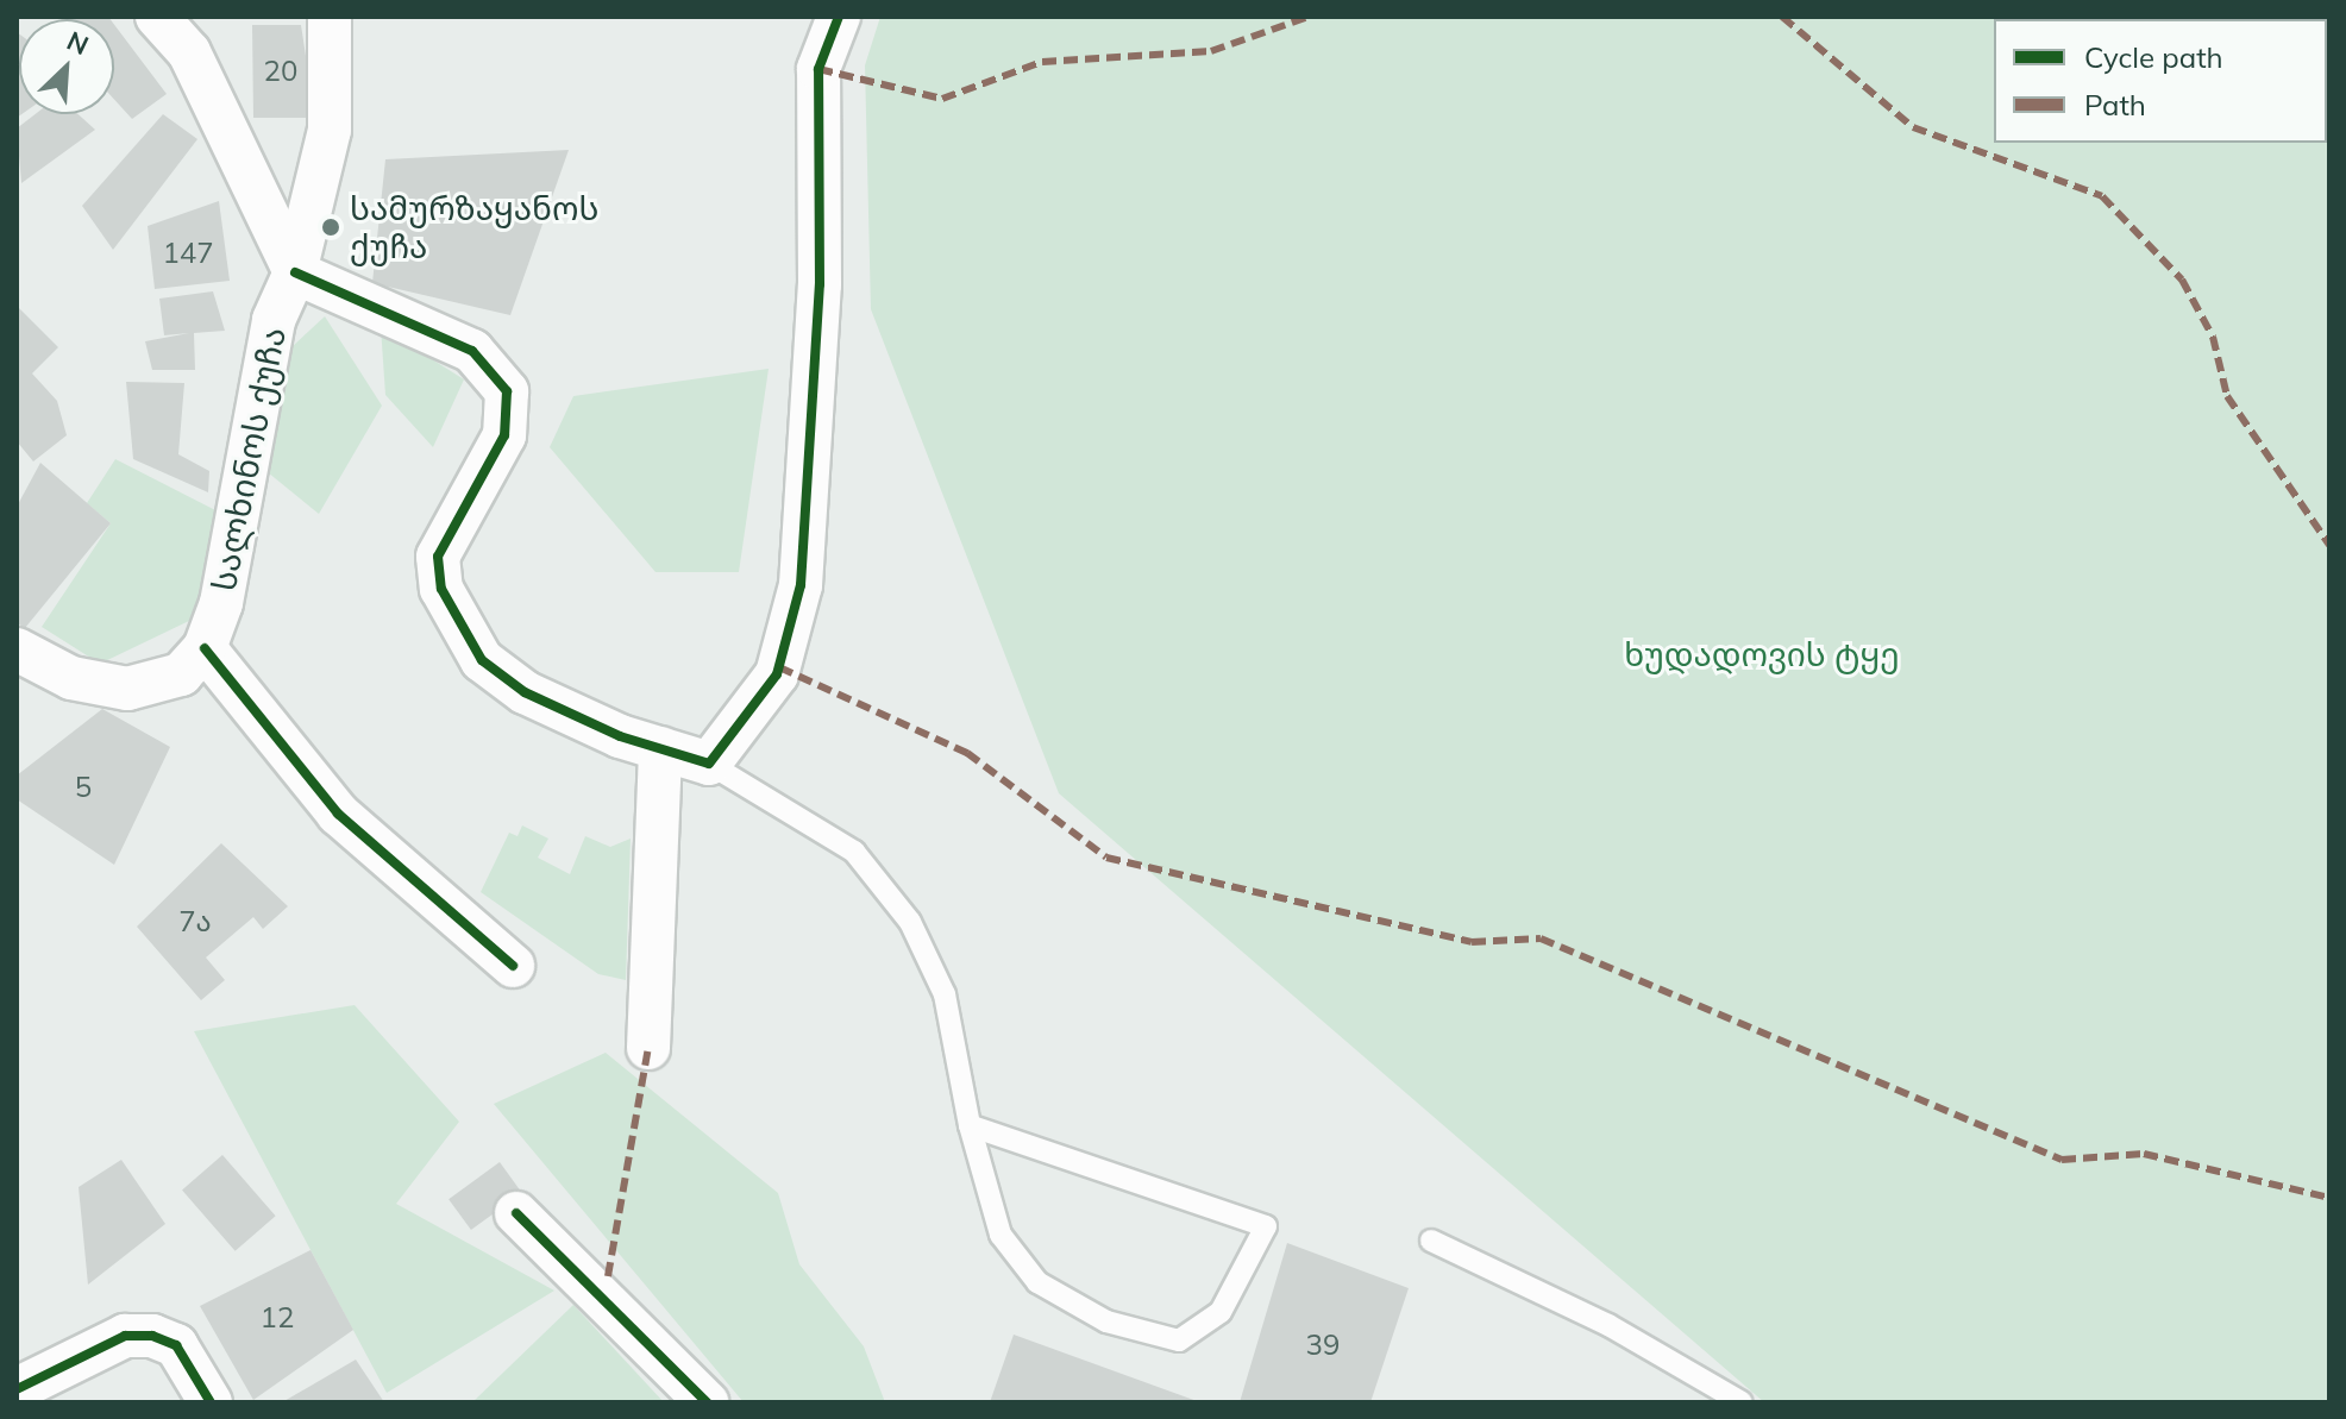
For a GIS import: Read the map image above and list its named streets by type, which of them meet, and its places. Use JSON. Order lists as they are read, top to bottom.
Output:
{
  "streets": {
    "street": ["სალხინოს ქუჩა"]
  },
  "parks": ["ხუდადოვის ტყე"],
  "places": ["სამურზაყანოს ქუჩა"],
  "house_numbers": [
    "20",
    "147",
    "5",
    "7ა",
    "12",
    "39"
  ],
  "legend": ["Cycle path", "Path"],
  "north": "top right"
}
